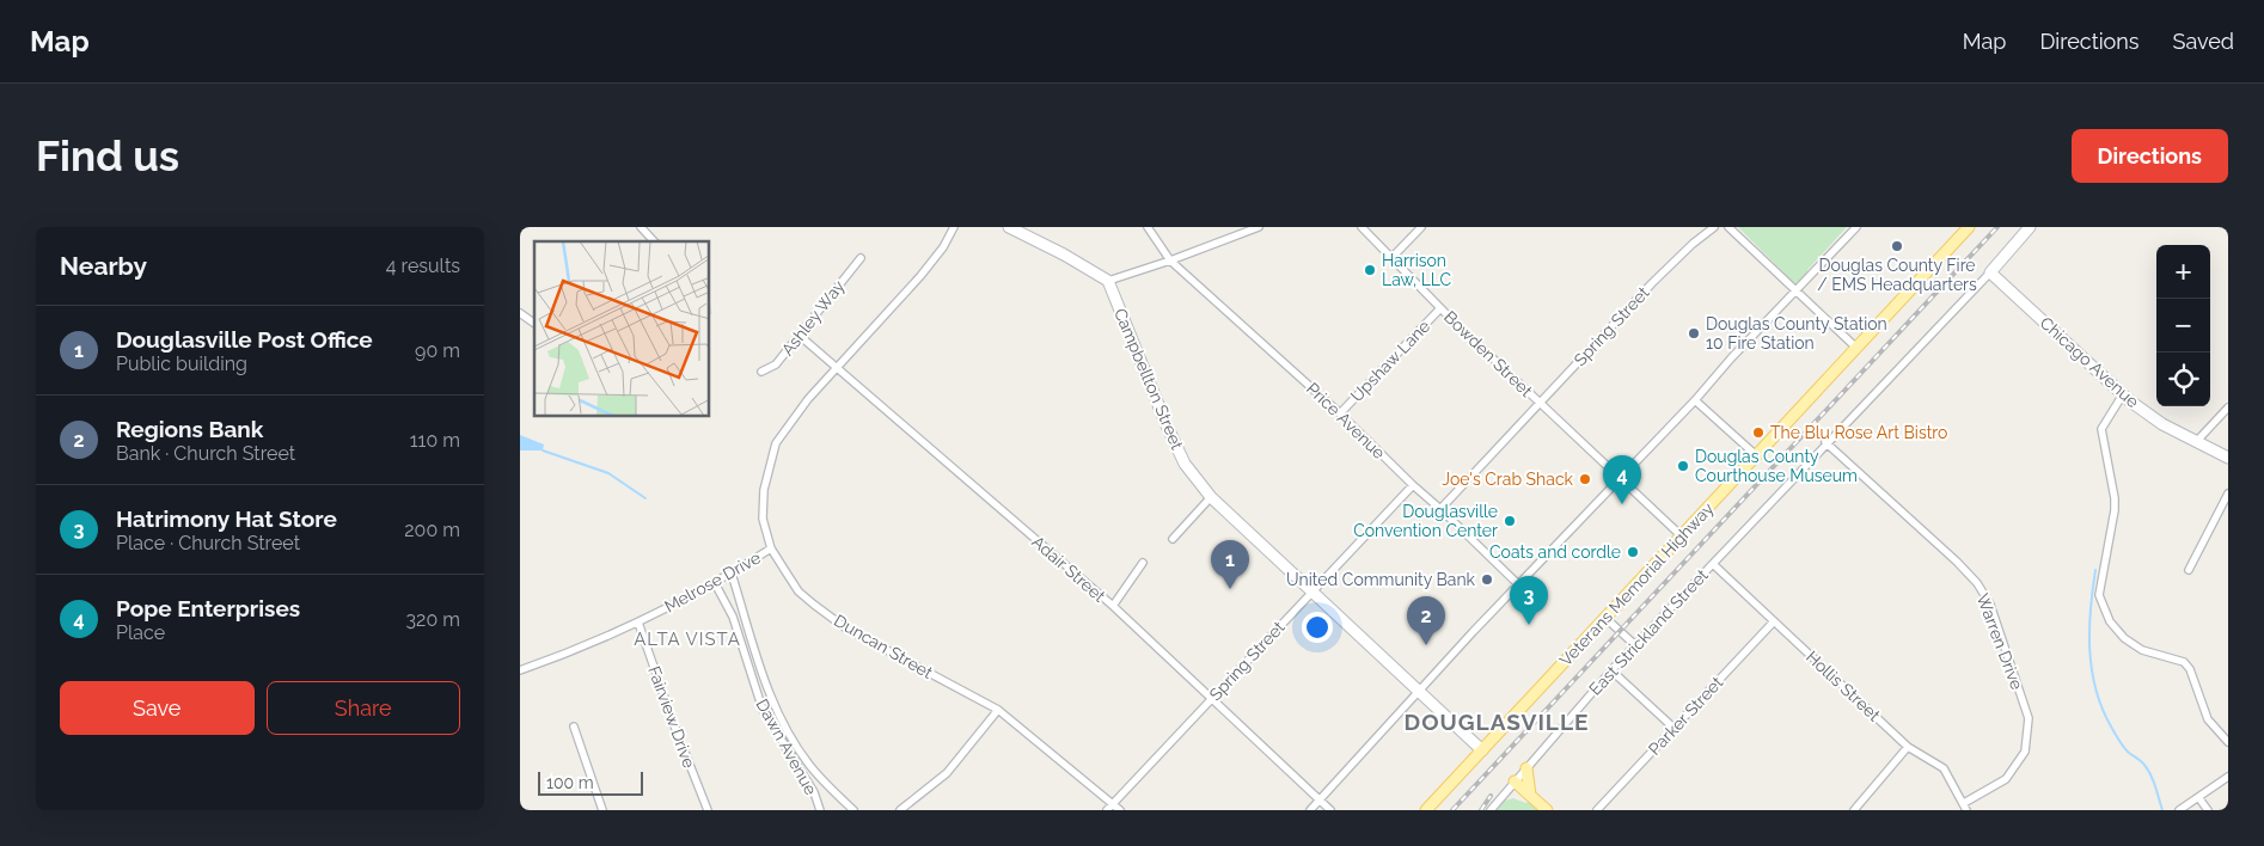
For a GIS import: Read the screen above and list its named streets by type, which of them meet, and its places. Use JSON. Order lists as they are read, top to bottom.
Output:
{
  "streets": {
    "main road": ["Chicago Avenue", "Campbellton Street", "Veterans Memorial Highway"],
    "street": [
      "Ashley Way",
      "Spring Street",
      "Bowden Street",
      "Upshaw Lane",
      "Price Avenue",
      "Adair Street",
      "Melrose Drive",
      "East Strickland Street",
      "Warren Drive",
      "Duncan Street",
      "Hollis Street",
      "Parker Street",
      "Fairview Drive",
      "Dawn Avenue"
    ]
  },
  "crossings": [
    ["Ashley Way", "Adair Street"],
    ["Spring Street", "Bowden Street"],
    ["Spring Street", "Campbellton Street"],
    ["Spring Street", "Price Avenue"],
    ["Spring Street", "Adair Street"],
    ["Spring Street", "Duncan Street"],
    ["Bowden Street", "Upshaw Lane"],
    ["Bowden Street", "Veterans Memorial Highway"],
    ["Upshaw Lane", "Price Avenue"],
    ["Chicago Avenue", "East Strickland Street"],
    ["Campbellton Street", "Veterans Memorial Highway"],
    ["Adair Street", "Duncan Street"],
    ["Melrose Drive", "Duncan Street"],
    ["Melrose Drive", "Fairview Drive"],
    ["Melrose Drive", "Dawn Avenue"],
    ["East Strickland Street", "Warren Drive"],
    ["East Strickland Street", "Hollis Street"],
    ["Warren Drive", "Hollis Street"],
    ["Hollis Street", "Parker Street"]
  ],
  "districts": ["ALTA VISTA", "DOUGLASVILLE"],
  "places": [
    "Douglas County Fire / EMS Headquarters",
    "Harrison Law, LLC",
    "Douglas County Station 10 Fire Station",
    "The Blu Rose Art Bistro",
    "Douglas County Courthouse Museum",
    "Joe's Crab Shack",
    "Douglasville Convention Center",
    "Coats and cordle",
    "United Community Bank"
  ],
  "scale_bar": "100 m",
  "page": {
    "header": "Map",
    "nav": ["Map", "Directions", "Saved"],
    "buttons": [
      "Directions",
      ["Save", "Share"]
    ],
    "title": "Find us",
    "heading": ["Nearby", "4 results"],
    "map_buttons": ["+", "−"],
    "list": [
      {
        "mark": "1",
        "name": "Douglasville Post Office",
        "note": "Public building",
        "value": "90 m"
      },
      {
        "mark": "2",
        "name": "Regions Bank",
        "note": "Bank · Church Street",
        "value": "110 m"
      },
      {
        "mark": "3",
        "name": "Hatrimony Hat Store",
        "note": "Place · Church Street",
        "value": "200 m"
      },
      {
        "mark": "4",
        "name": "Pope Enterprises",
        "note": "Place",
        "value": "320 m"
      }
    ],
    "pins": [
      "4",
      "1",
      "3",
      "2"
    ],
    "scale": "100 m"
  }
}
